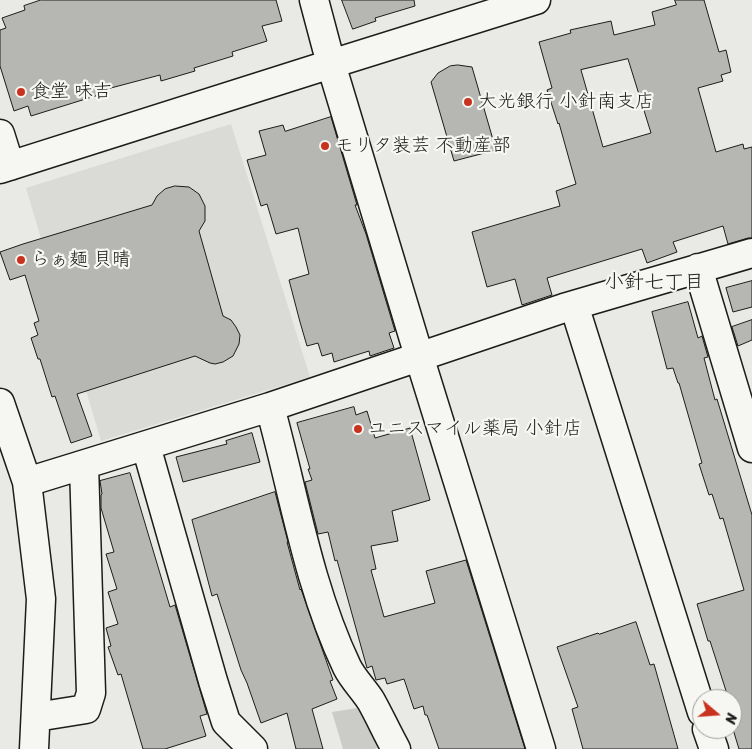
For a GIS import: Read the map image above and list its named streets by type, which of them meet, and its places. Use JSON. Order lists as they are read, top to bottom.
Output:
{
  "districts": ["小針七丁目"],
  "places": [
    "食堂 味吉",
    "大光銀行 小針南支店",
    "モリタ装芸 不動産部",
    "らぁ麺 貝晴",
    "ユニスマイル薬局 小針店"
  ],
  "north": "right"
}
